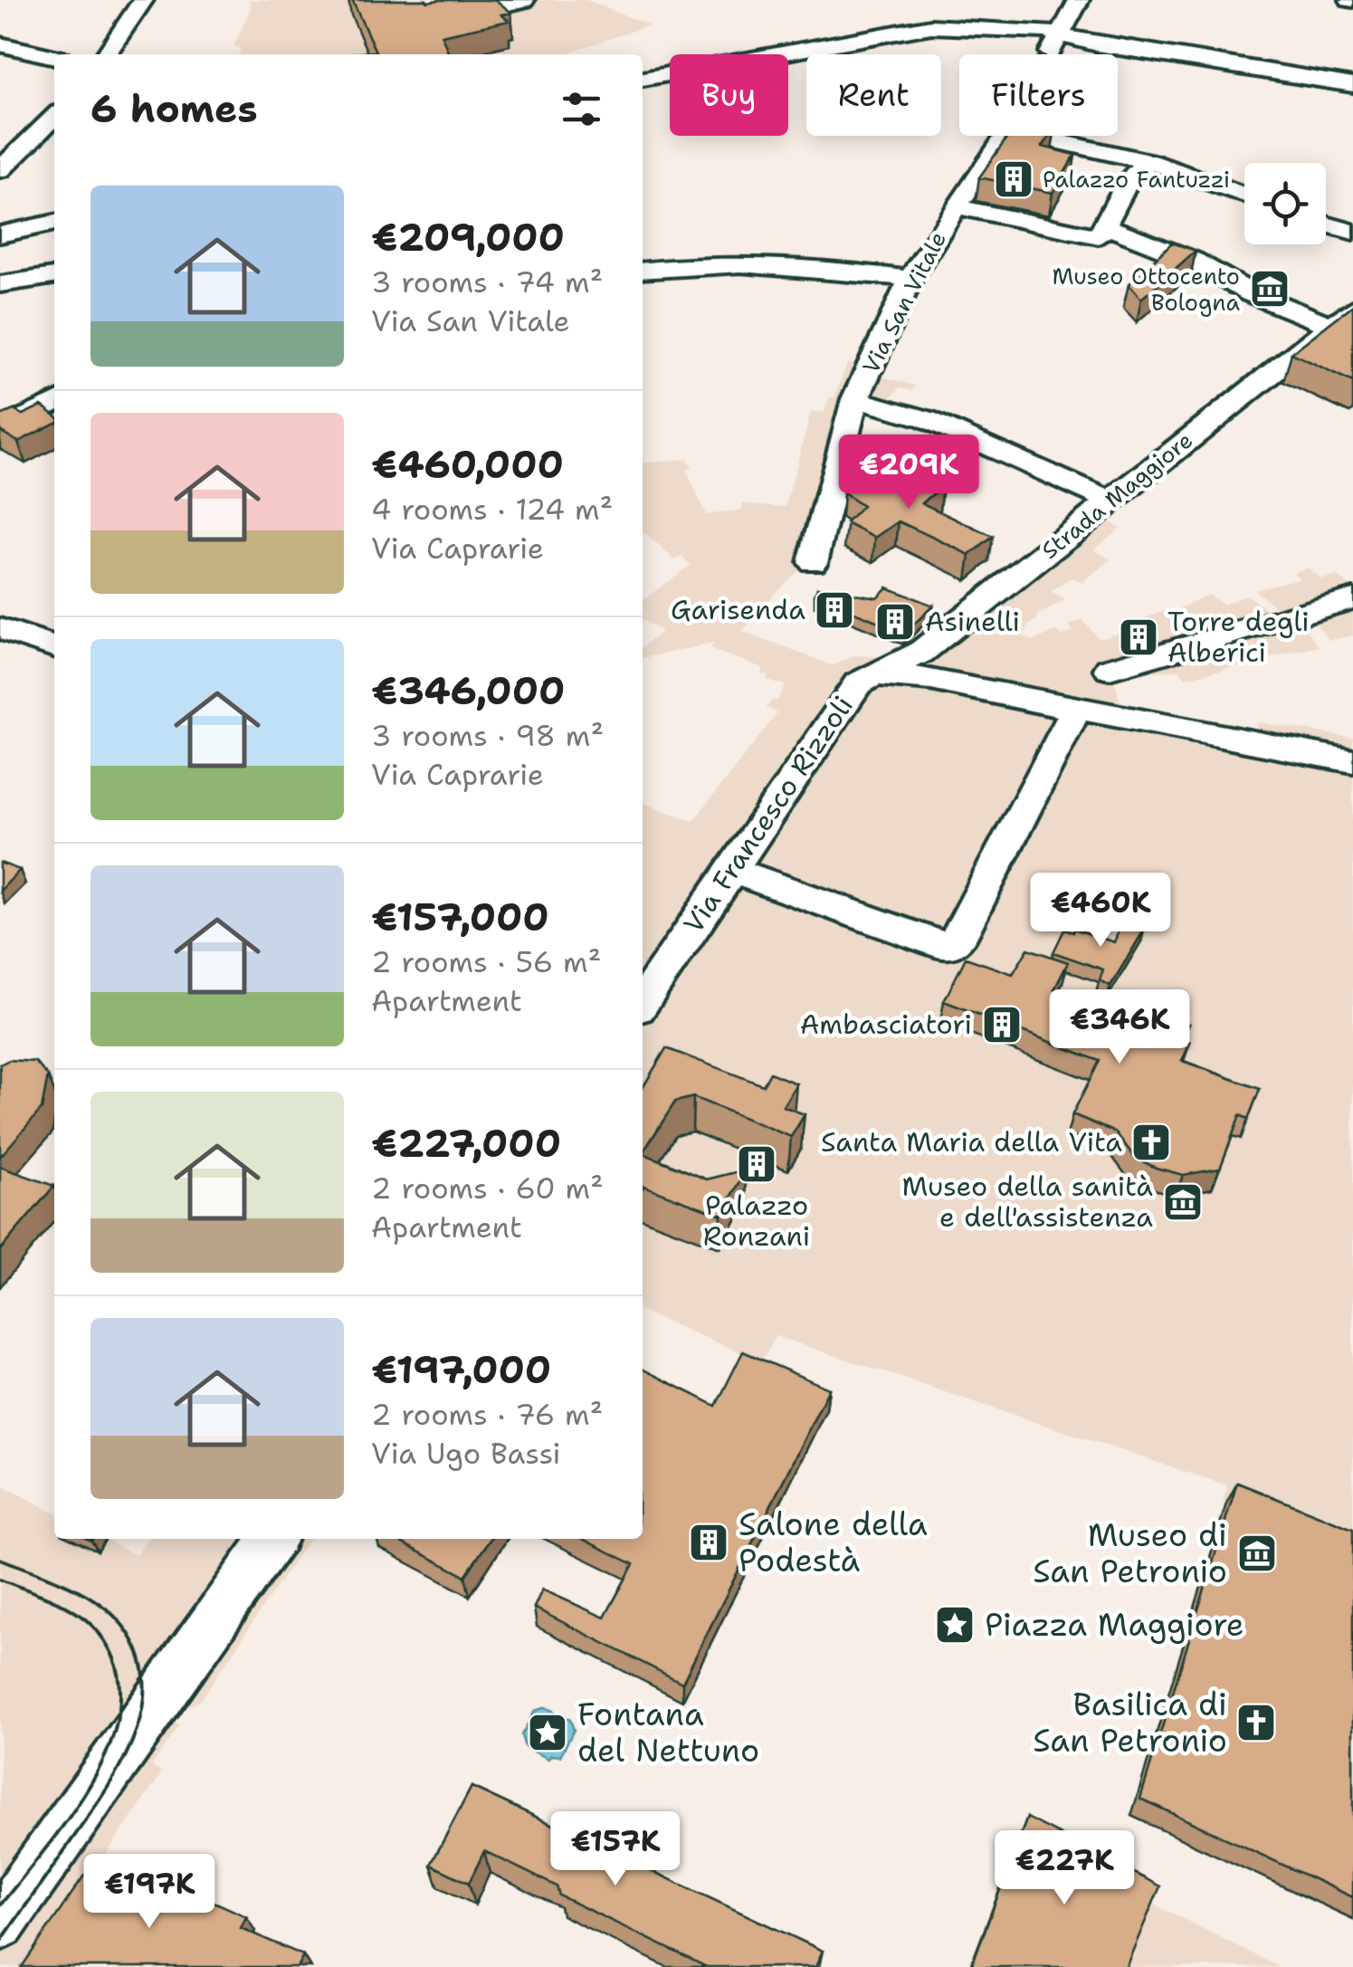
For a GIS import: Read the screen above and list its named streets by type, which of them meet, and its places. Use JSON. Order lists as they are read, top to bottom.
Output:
{
  "streets": {
    "street": ["Via San Vitale", "Strada Maggiore", "Via Francesco Rizzoli"]
  },
  "crossings": [
    ["Strada Maggiore", "Via Francesco Rizzoli"]
  ],
  "places": {
    "building": [
      "Palazzo Fantuzzi",
      "Garisenda",
      "Asinelli",
      "Torre degli Alberici",
      "Ambasciatori",
      "Palazzo Ronzani",
      "Salone della Podestà"
    ],
    "museum": ["Museo Ottocento Bologna", "Museo della sanità e dell'assistenza", "Museo di San Petronio"],
    "church": ["Santa Maria della Vita", "Basilica di San Petronio"],
    "place": ["Piazza Maggiore", "Fontana del Nettuno"]
  },
  "page": {
    "chip": ["Buy", "Rent", "Filters"],
    "heading": "6 homes",
    "list": [
      {
        "name": "€209,000",
        "note": "3 rooms · 74 m² · Via San Vitale"
      },
      {
        "name": "€460,000",
        "note": "4 rooms · 124 m² · Via Caprarie"
      },
      {
        "name": "€346,000",
        "note": "3 rooms · 98 m² · Via Caprarie"
      },
      {
        "name": "€157,000",
        "note": "2 rooms · 56 m² · Apartment"
      },
      {
        "name": "€227,000",
        "note": "2 rooms · 60 m² · Apartment"
      },
      {
        "name": "€197,000",
        "note": "2 rooms · 76 m² · Via Ugo Bassi"
      }
    ],
    "price": [
      "€209K",
      "€460K",
      "€346K",
      "€157K",
      "€227K",
      "€197K"
    ]
  }
}
